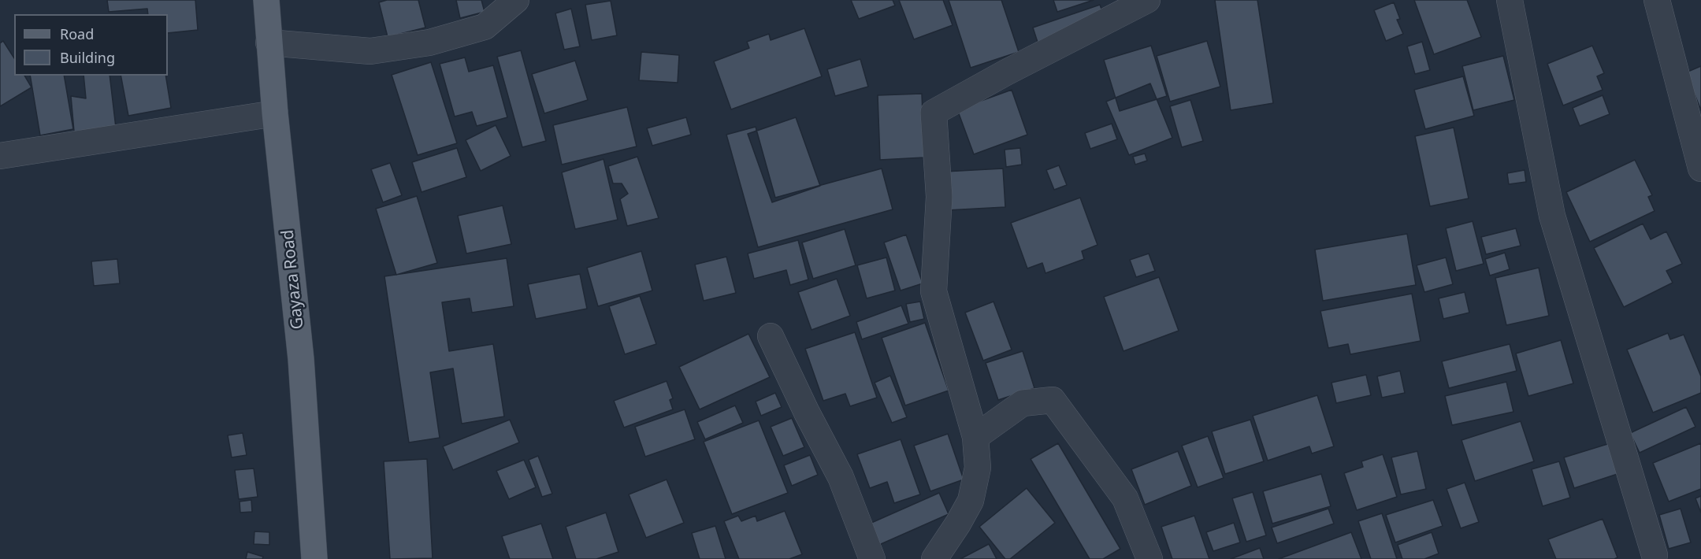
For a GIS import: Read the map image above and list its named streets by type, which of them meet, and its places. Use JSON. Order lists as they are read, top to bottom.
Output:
{
  "streets": {
    "main road": ["Gayaza Road"]
  },
  "legend": ["Road", "Building"]
}
